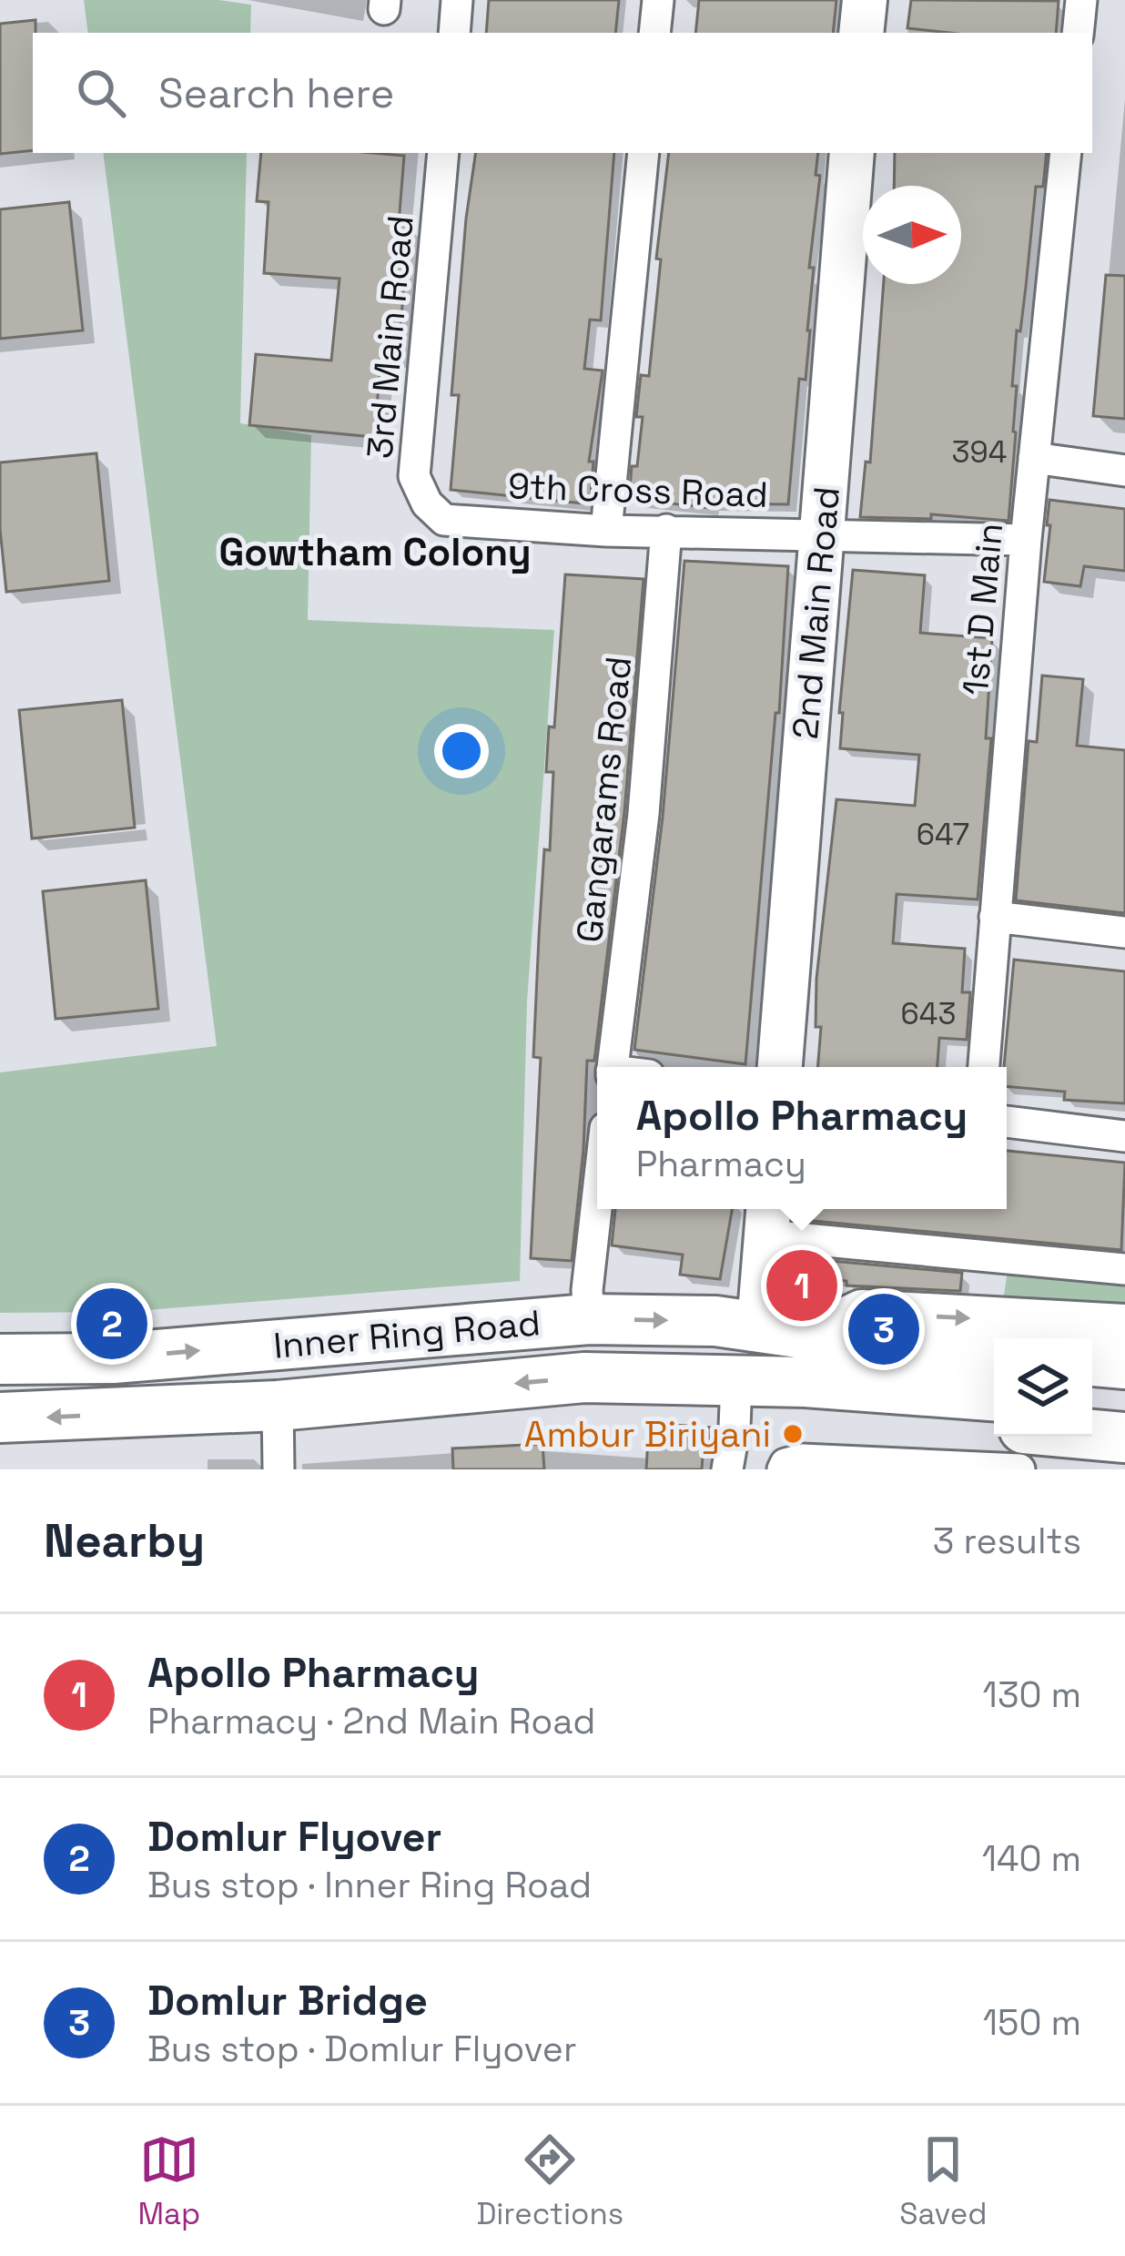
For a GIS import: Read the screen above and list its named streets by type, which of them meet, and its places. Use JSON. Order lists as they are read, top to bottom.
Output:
{
  "streets": {
    "main road": ["Inner Ring Road"],
    "street": [
      "3rd Main Road",
      "9th Cross Road",
      "1st D Main",
      "2nd Main Road",
      "Gangarams Road"
    ]
  },
  "crossings": [
    ["3rd Main Road", "9th Cross Road"],
    ["9th Cross Road", "1st D Main"],
    ["9th Cross Road", "2nd Main Road"],
    ["9th Cross Road", "Gangarams Road"]
  ],
  "districts": ["Gowtham Colony"],
  "places": ["Ambur Biriyani"],
  "house_numbers": ["394", "647", "643"],
  "north": "right",
  "page": {
    "search": "Search here",
    "popup": ["Apollo Pharmacy", "Pharmacy"],
    "pins": ["1", "2", "3"],
    "heading": ["Nearby", "3 results"],
    "list": [
      {
        "mark": "1",
        "name": "Apollo Pharmacy",
        "note": "Pharmacy · 2nd Main Road",
        "value": "130 m"
      },
      {
        "mark": "2",
        "name": "Domlur Flyover",
        "note": "Bus stop · Inner Ring Road",
        "value": "140 m"
      },
      {
        "mark": "3",
        "name": "Domlur Bridge",
        "note": "Bus stop · Domlur Flyover",
        "value": "150 m"
      }
    ],
    "nav": ["Map", "Directions", "Saved"]
  }
}
